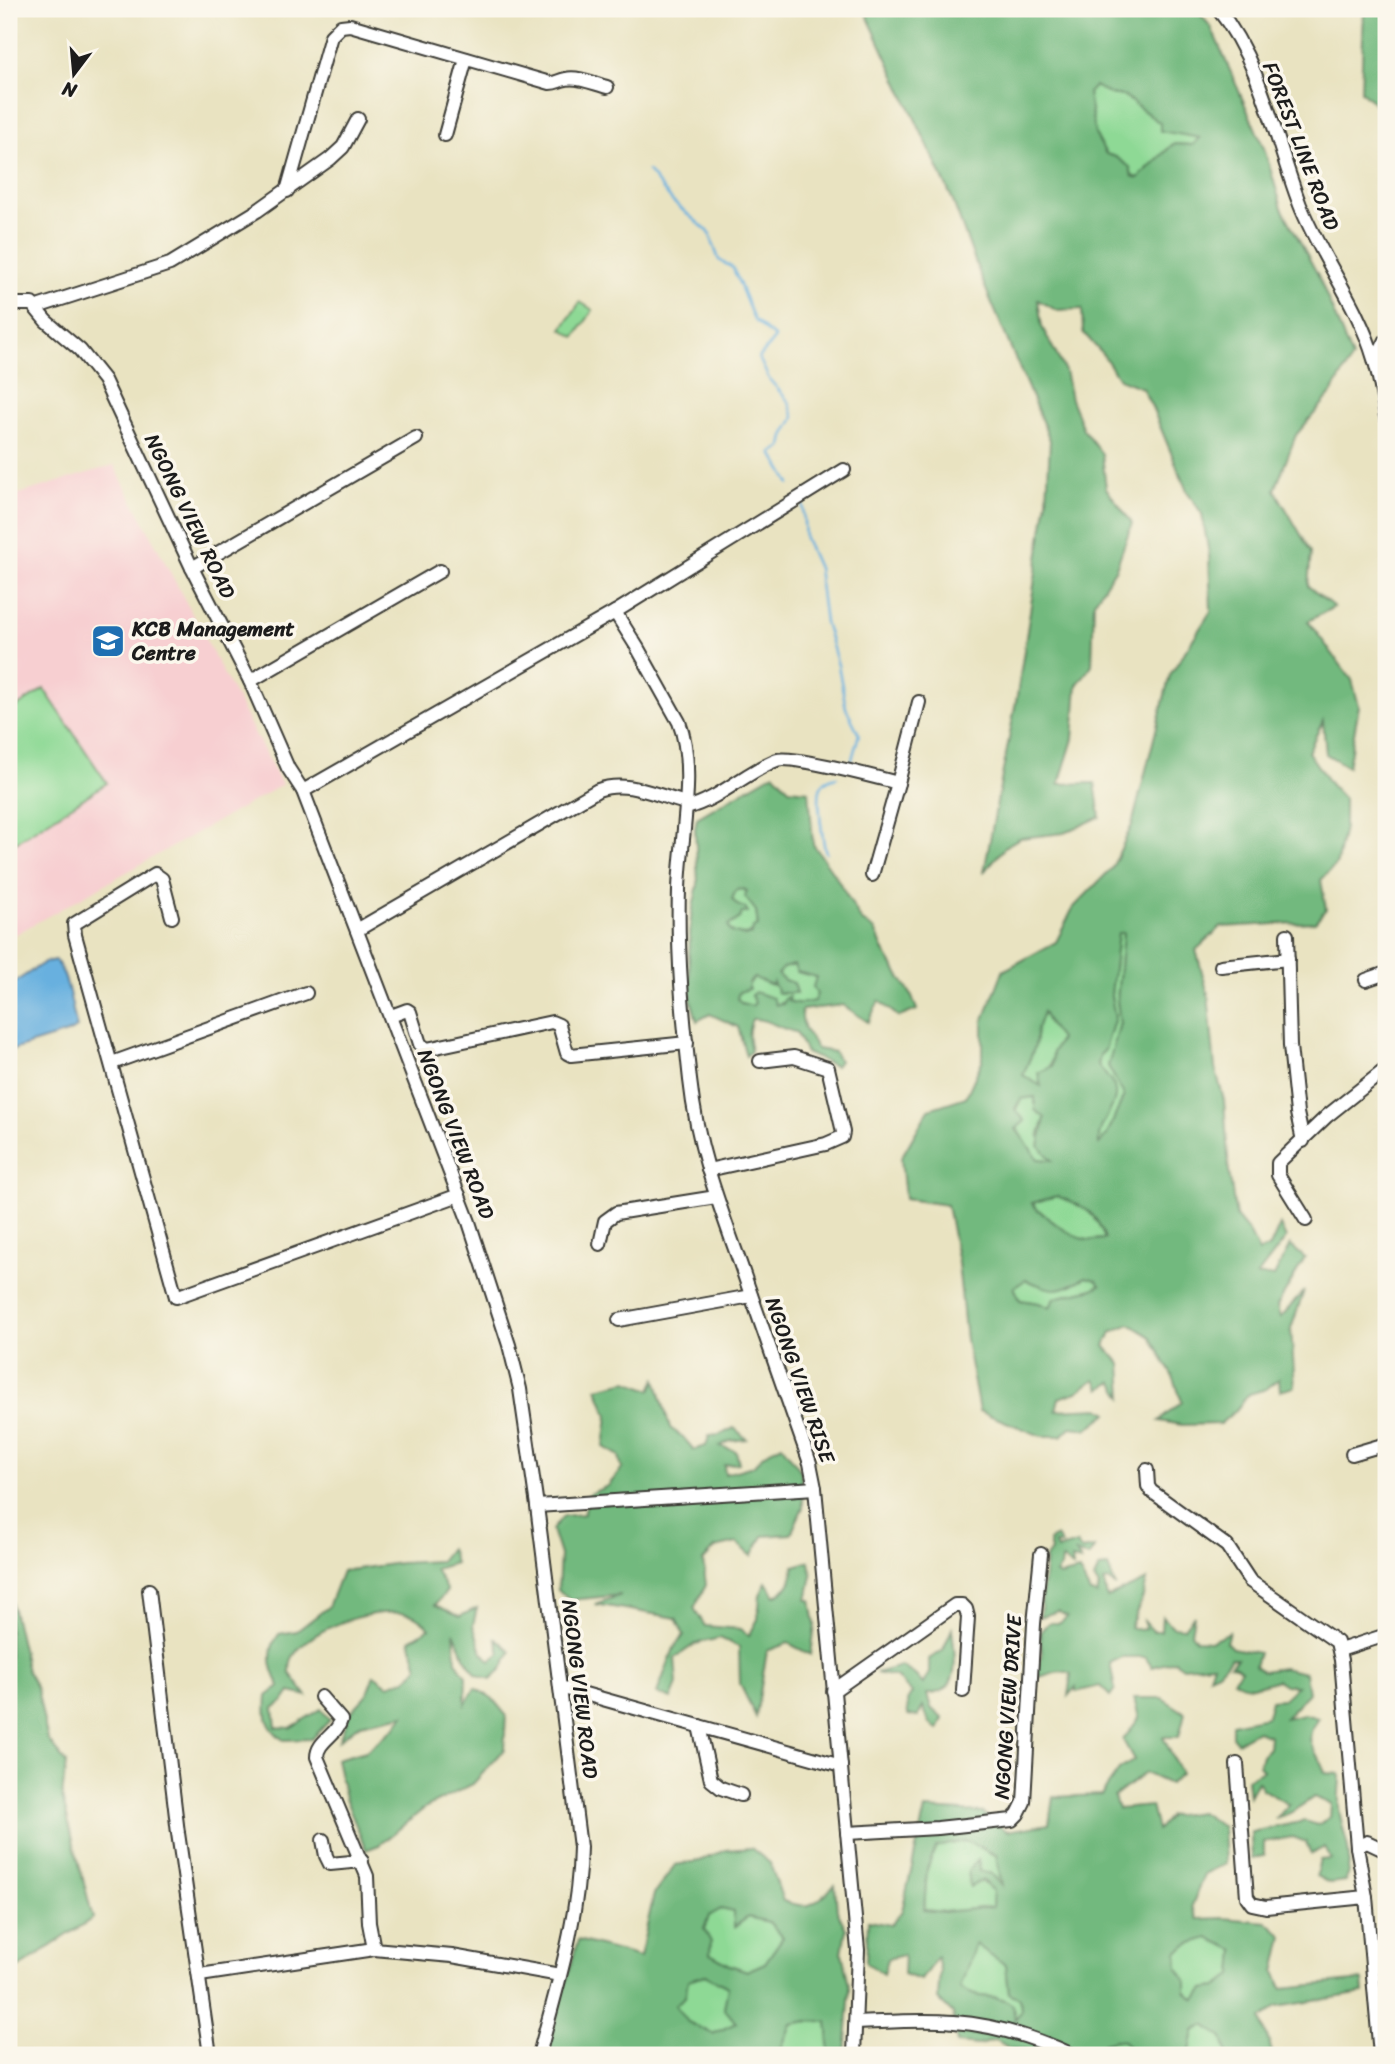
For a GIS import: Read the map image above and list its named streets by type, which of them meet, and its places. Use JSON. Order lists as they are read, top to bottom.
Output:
{
  "streets": {
    "street": [
      "FOREST LINE ROAD",
      "NGONG VIEW ROAD",
      "NGONG VIEW RISE",
      "NGONG VIEW DRIVE"
    ]
  },
  "crossings": [
    ["NGONG VIEW RISE", "NGONG VIEW DRIVE"]
  ],
  "places": {
    "school or university": ["KCB Management Centre"]
  },
  "north": "bottom"
}
